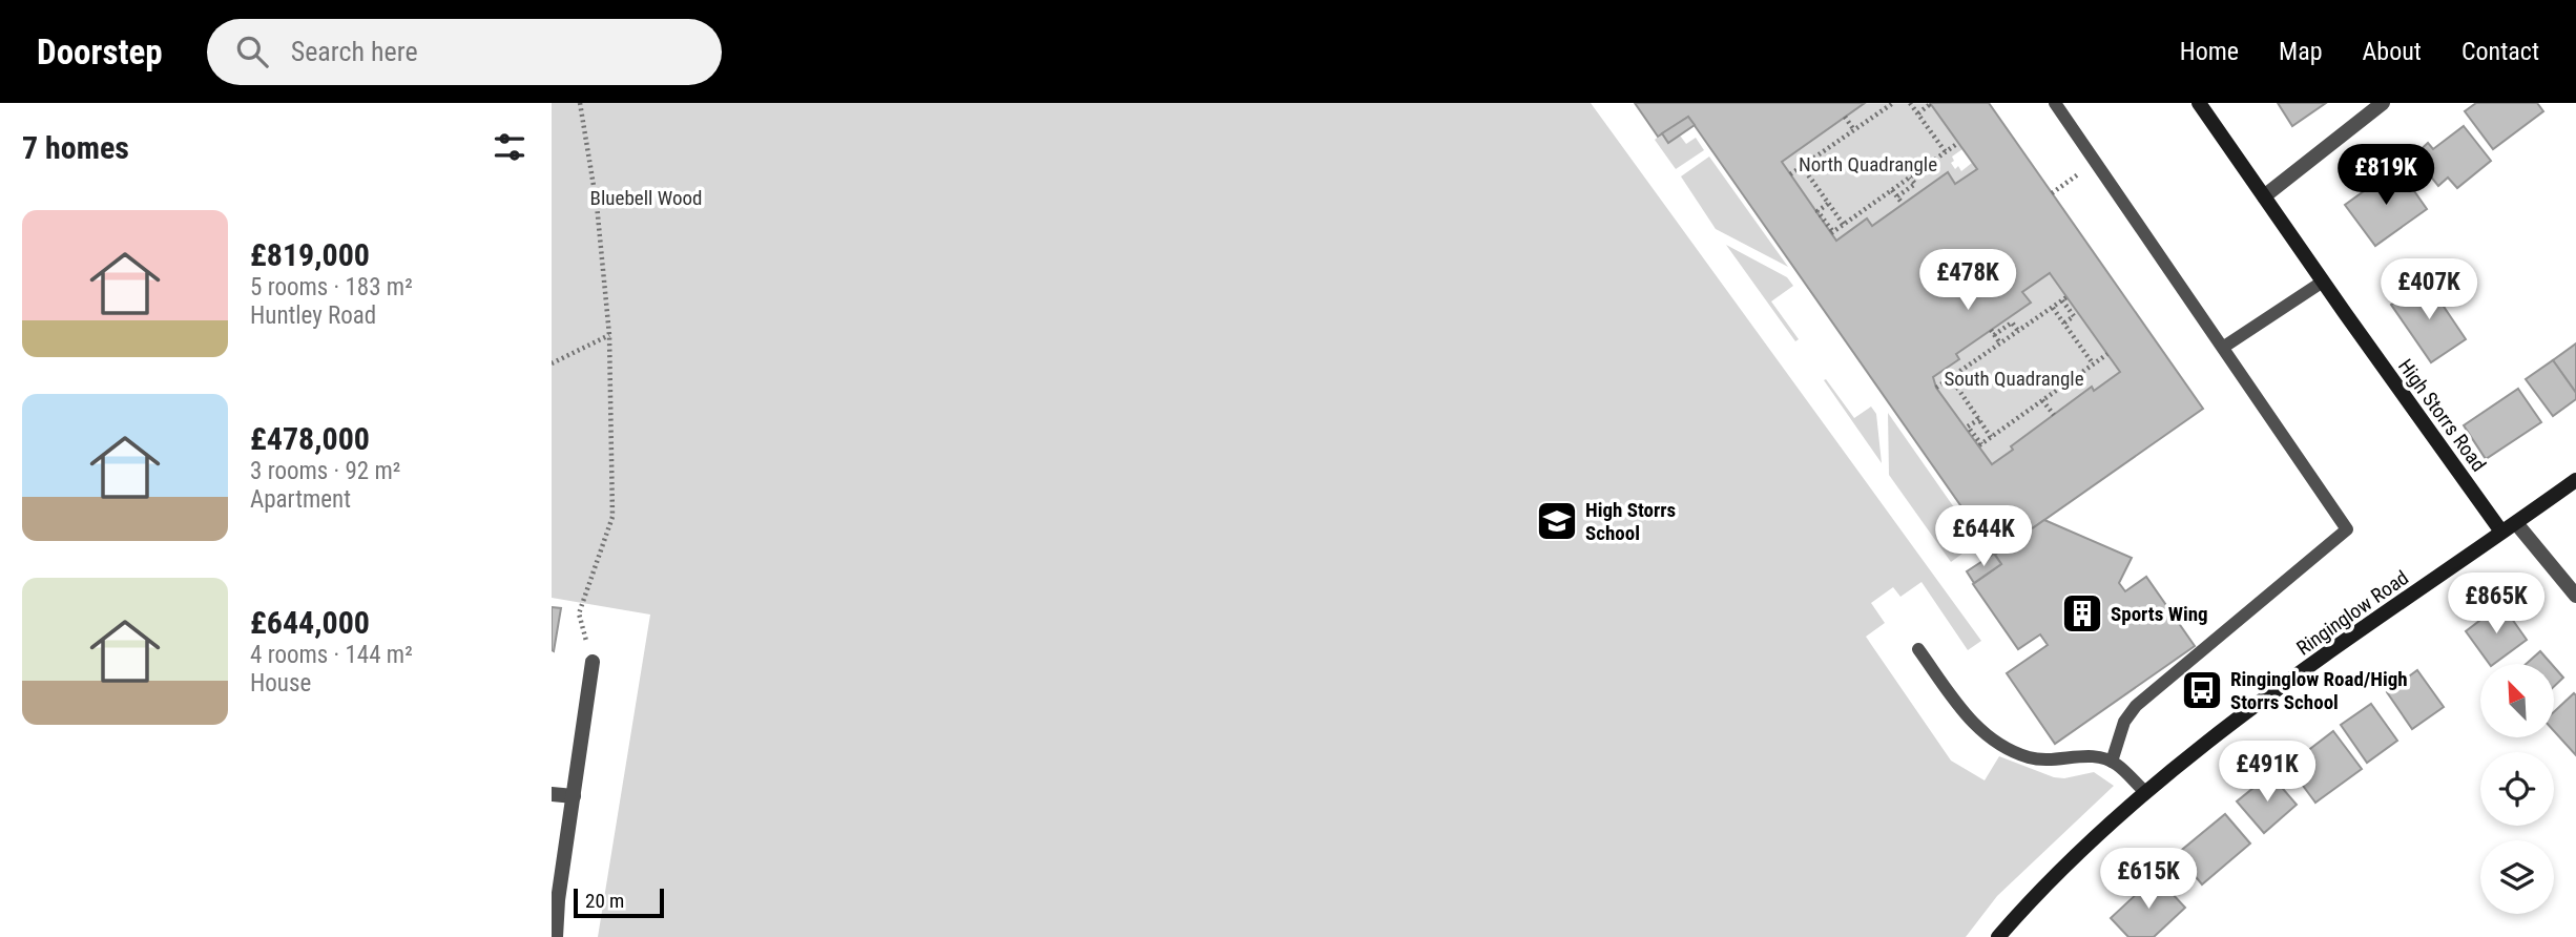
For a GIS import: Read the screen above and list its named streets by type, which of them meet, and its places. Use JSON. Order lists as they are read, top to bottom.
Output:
{
  "streets": {
    "street": ["High Storrs Road", "Ringinglow Road"]
  },
  "crossings": [
    ["High Storrs Road", "Ringinglow Road"]
  ],
  "parks": ["North Quadrangle", "Bluebell Wood", "South Quadrangle"],
  "places": {
    "school or university": ["High Storrs School"],
    "building": ["Sports Wing"],
    "bus stop": ["Ringinglow Road/High Storrs School"]
  },
  "scale_bar": "20 m",
  "north": "top left",
  "page": {
    "header": "Doorstep",
    "search": "Search here",
    "nav": [
      "Home",
      "Map",
      "About",
      "Contact"
    ],
    "heading": "7 homes",
    "price": [
      "£819K",
      "£478K",
      "£407K",
      "£644K",
      "£865K",
      "£491K",
      "£615K"
    ],
    "list": [
      {
        "name": "£819,000",
        "note": "5 rooms · 183 m² · Huntley Road"
      },
      {
        "name": "£478,000",
        "note": "3 rooms · 92 m² · Apartment"
      },
      {
        "name": "£644,000",
        "note": "4 rooms · 144 m² · House"
      }
    ],
    "scale": "20 m"
  }
}
